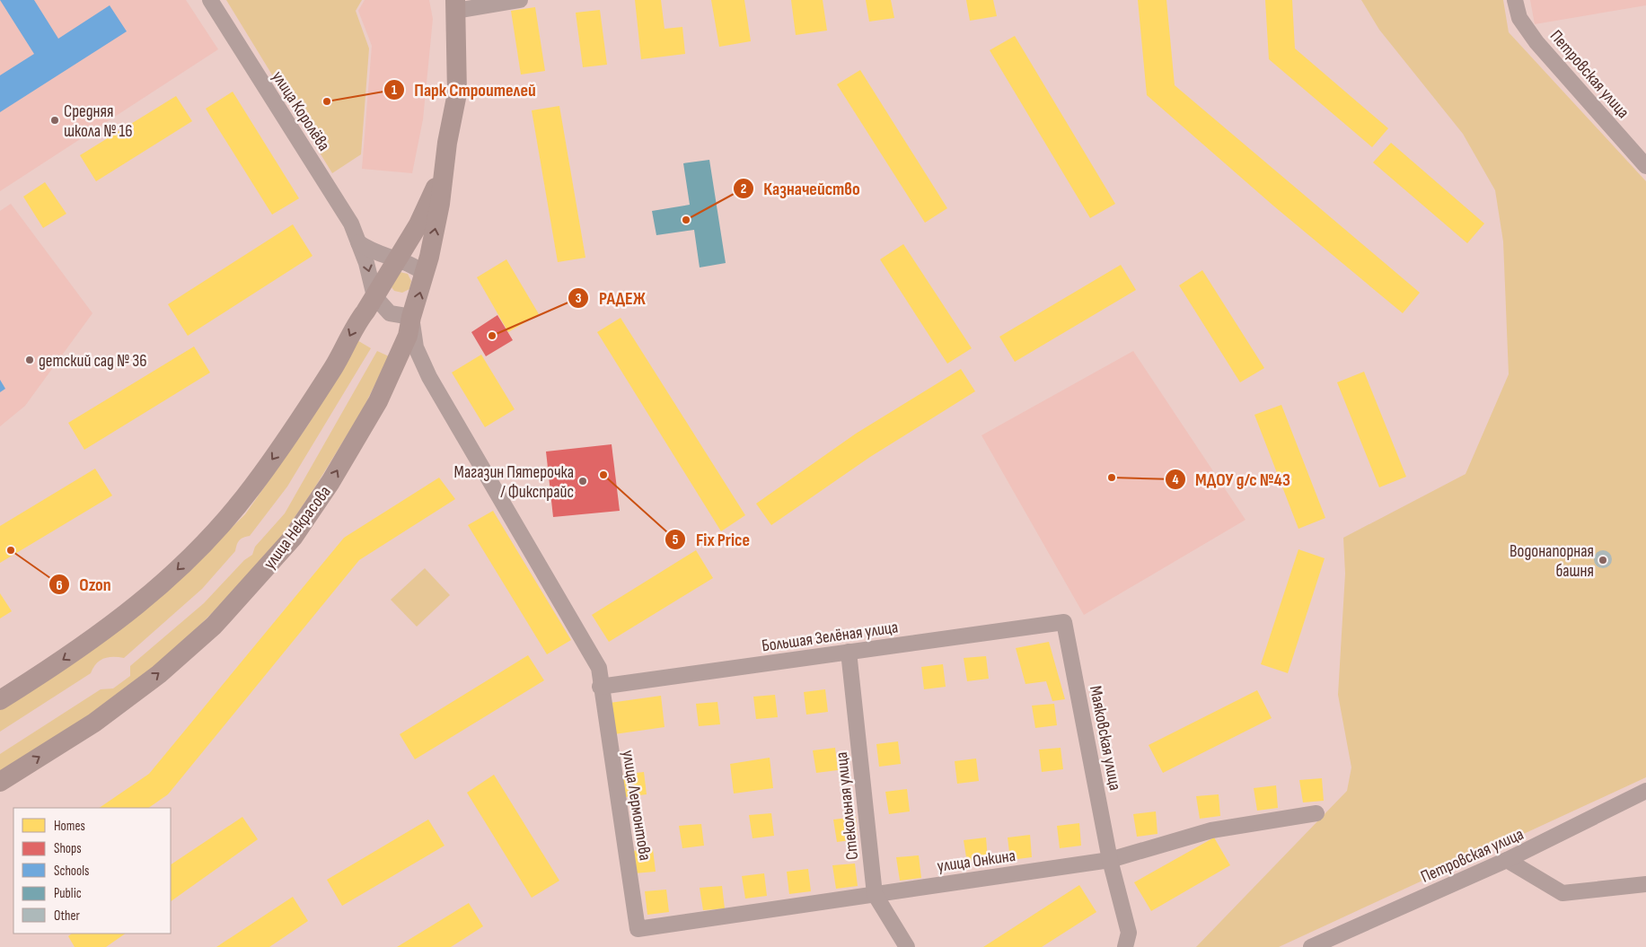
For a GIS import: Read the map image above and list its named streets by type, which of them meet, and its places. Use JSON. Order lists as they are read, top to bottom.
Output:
{
  "streets": {
    "main road": ["улица Некрасова"],
    "street": [
      "Петровская улица",
      "улица Королёва",
      "Большая Зелёная улица",
      "Маяковская улица",
      "улица Лермонтова",
      "Стекольная улица",
      "улица Онкина"
    ]
  },
  "crossings": [
    ["улица Королёва", "улица Некрасова"],
    ["улица Некрасова", "улица Лермонтова"],
    ["Большая Зелёная улица", "Маяковская улица"],
    ["Большая Зелёная улица", "улица Лермонтова"],
    ["Большая Зелёная улица", "Стекольная улица"],
    ["Маяковская улица", "улица Онкина"],
    ["улица Лермонтова", "улица Онкина"],
    ["Стекольная улица", "улица Онкина"]
  ],
  "places": [
    "Парк Строителей",
    "Средняя школа № 16",
    "Казначейство",
    "РАДЕЖ",
    "детский сад № 36",
    "Fix Price",
    "МДОУ д/с №43",
    "Магазин Пятерочка / Фикспрайс",
    "Ozon",
    "Водонапорная башня"
  ],
  "legend": [
    "Homes",
    "Shops",
    "Schools",
    "Public",
    "Other"
  ]
}
